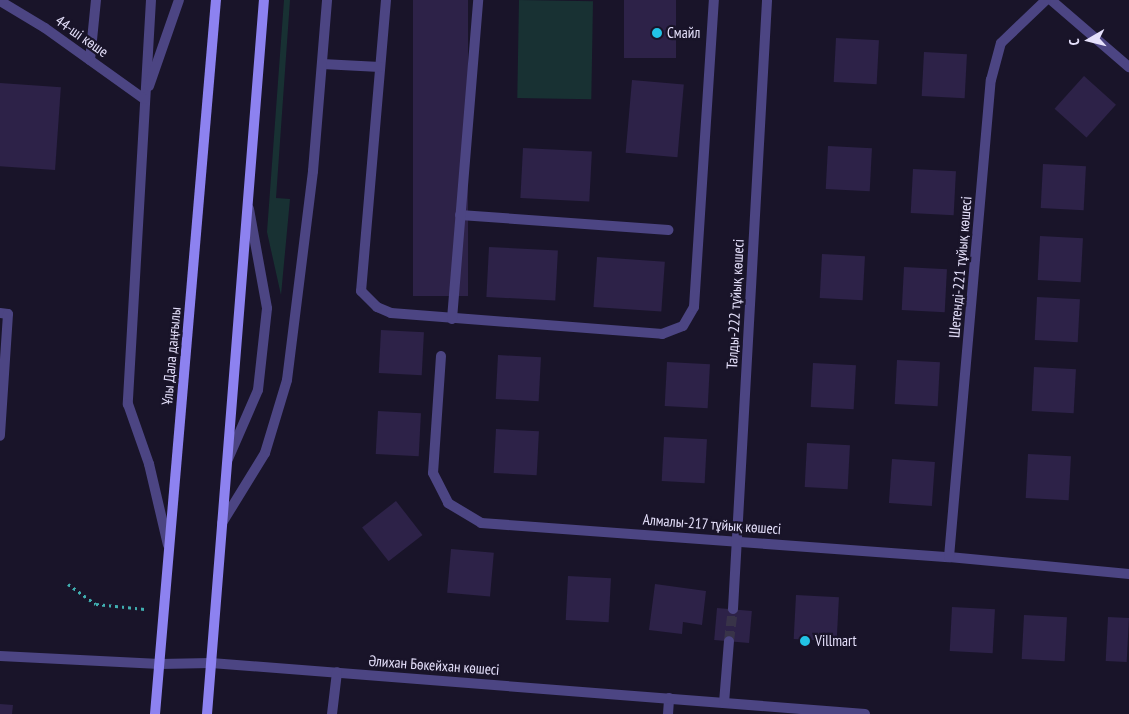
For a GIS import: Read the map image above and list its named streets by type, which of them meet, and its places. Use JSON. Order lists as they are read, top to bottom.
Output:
{
  "streets": {
    "main road": ["Ұлы Дала даңғылы"],
    "street": [
      "44-ші көше",
      "Шетенді-221 тұйық көшесі",
      "Талды-222 тұйық көшесі",
      "Алмалы-217 тұйық көшесі",
      "Әлихан Бөкейхан көшесі"
    ]
  },
  "crossings": [
    ["Шетенді-221 тұйық көшесі", "Алмалы-217 тұйық көшесі"],
    ["Талды-222 тұйық көшесі", "Алмалы-217 тұйық көшесі"],
    ["Ұлы Дала даңғылы", "Әлихан Бөкейхан көшесі"]
  ],
  "places": ["Смайл", "Villmart"],
  "north": "left"
}
